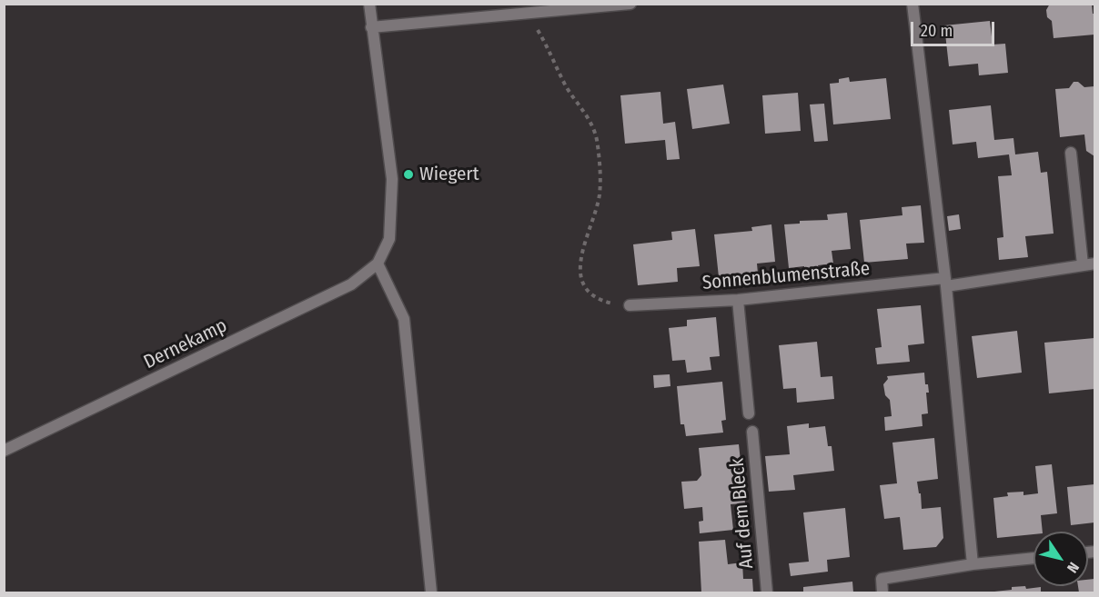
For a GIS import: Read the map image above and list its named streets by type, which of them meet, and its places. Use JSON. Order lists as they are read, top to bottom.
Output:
{
  "streets": {
    "street": ["Sonnenblumenstraße", "Dernekamp", "Auf dem Bleck"]
  },
  "places": ["Wiegert"],
  "scale_bar": "20 m",
  "north": "bottom right"
}
